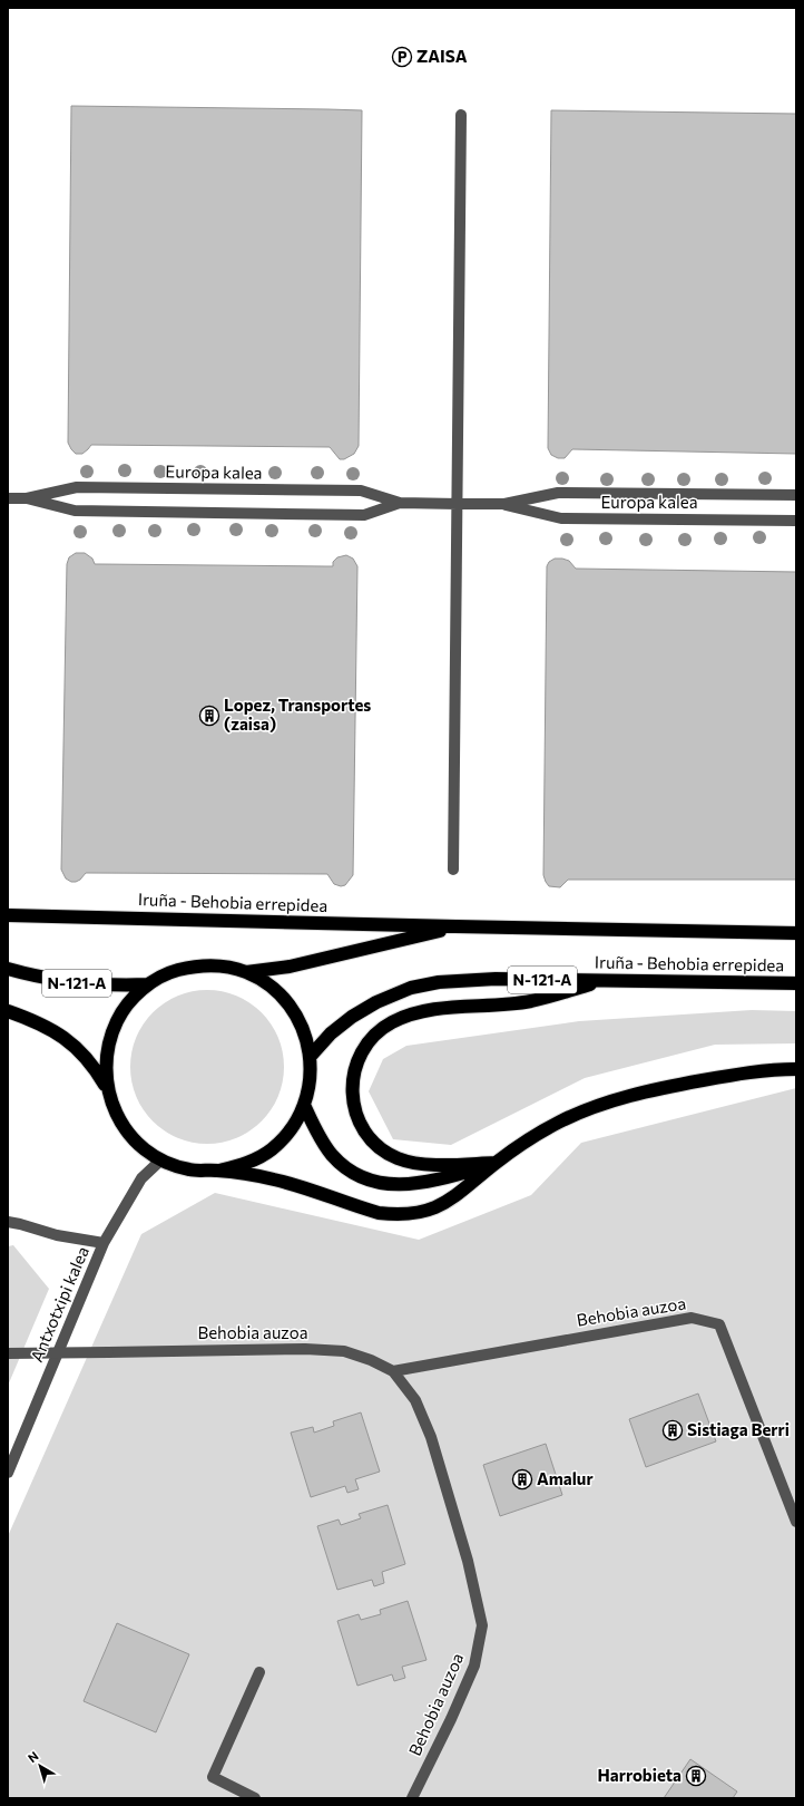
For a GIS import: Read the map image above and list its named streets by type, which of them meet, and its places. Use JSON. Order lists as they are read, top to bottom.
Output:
{
  "streets": {
    "highway": ["Iruña - Behobia errepidea", "N-121-A"],
    "street": ["Europa kalea", "Antxotxipi kalea", "Behobia auzoa"]
  },
  "crossings": [
    ["Iruña - Behobia errepidea", "N-121-A"],
    ["N-121-A", "Antxotxipi kalea"]
  ],
  "places": {
    "parking": ["ZAISA"],
    "building": [
      "Lopez, Transportes (zaisa)",
      "Sistiaga Berri",
      "Amalur",
      "Harrobieta"
    ]
  },
  "north": "top left"
}
